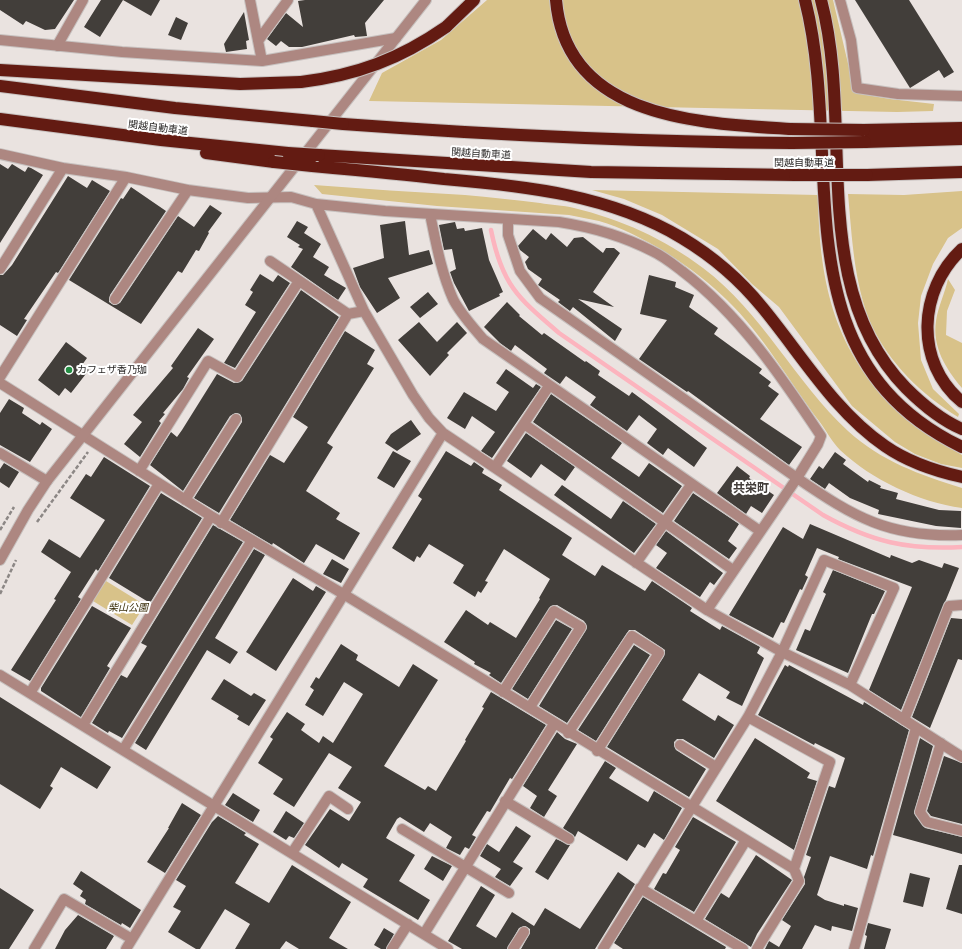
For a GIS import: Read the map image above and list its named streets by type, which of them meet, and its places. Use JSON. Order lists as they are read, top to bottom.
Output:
{
  "streets": {
    "highway": ["関越自動車道"]
  },
  "districts": ["共栄町"],
  "parks": ["柴山公園"],
  "places": ["カフェザ香乃珈"]
}
